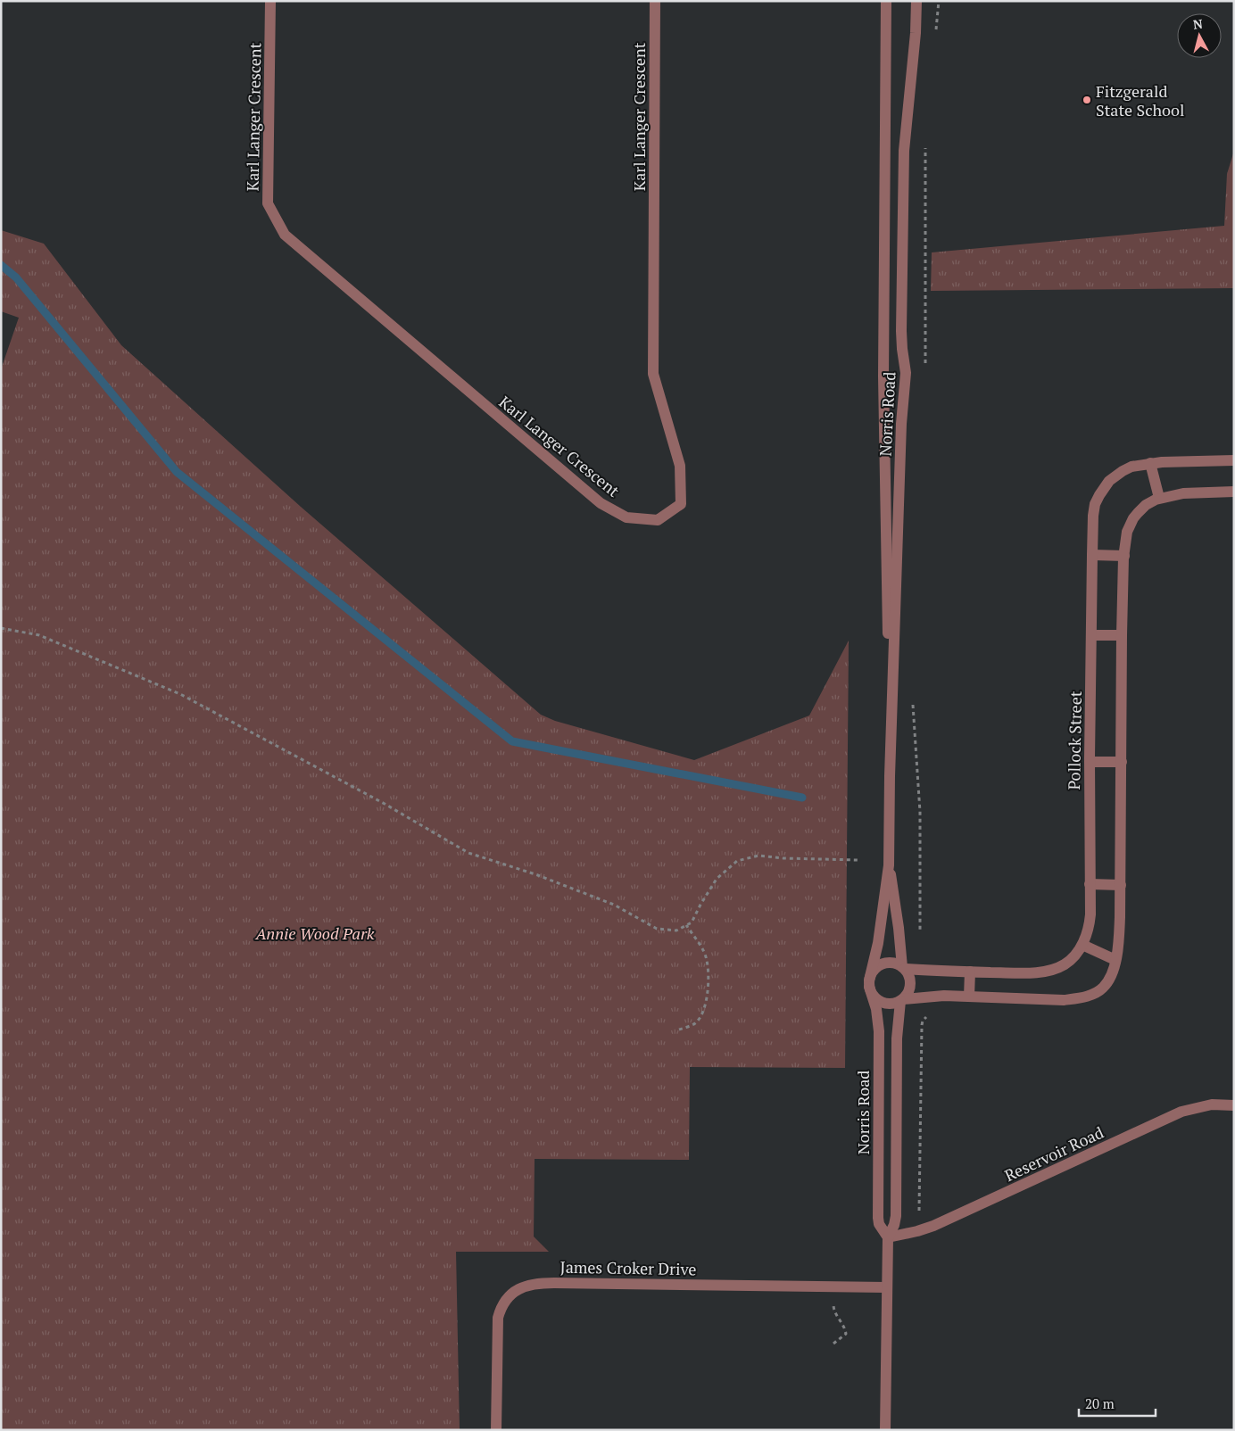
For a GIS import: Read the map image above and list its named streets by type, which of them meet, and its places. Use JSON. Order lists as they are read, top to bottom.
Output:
{
  "streets": {
    "street": [
      "Karl Langer Crescent",
      "Norris Road",
      "Pollock Street",
      "Reservoir Road",
      "James Croker Drive"
    ]
  },
  "crossings": [
    ["Norris Road", "Pollock Street"],
    ["Norris Road", "Reservoir Road"],
    ["Norris Road", "James Croker Drive"]
  ],
  "parks": ["Annie Wood Park"],
  "places": ["Fitzgerald State School"],
  "scale_bar": "20 m",
  "north": "top"
}
